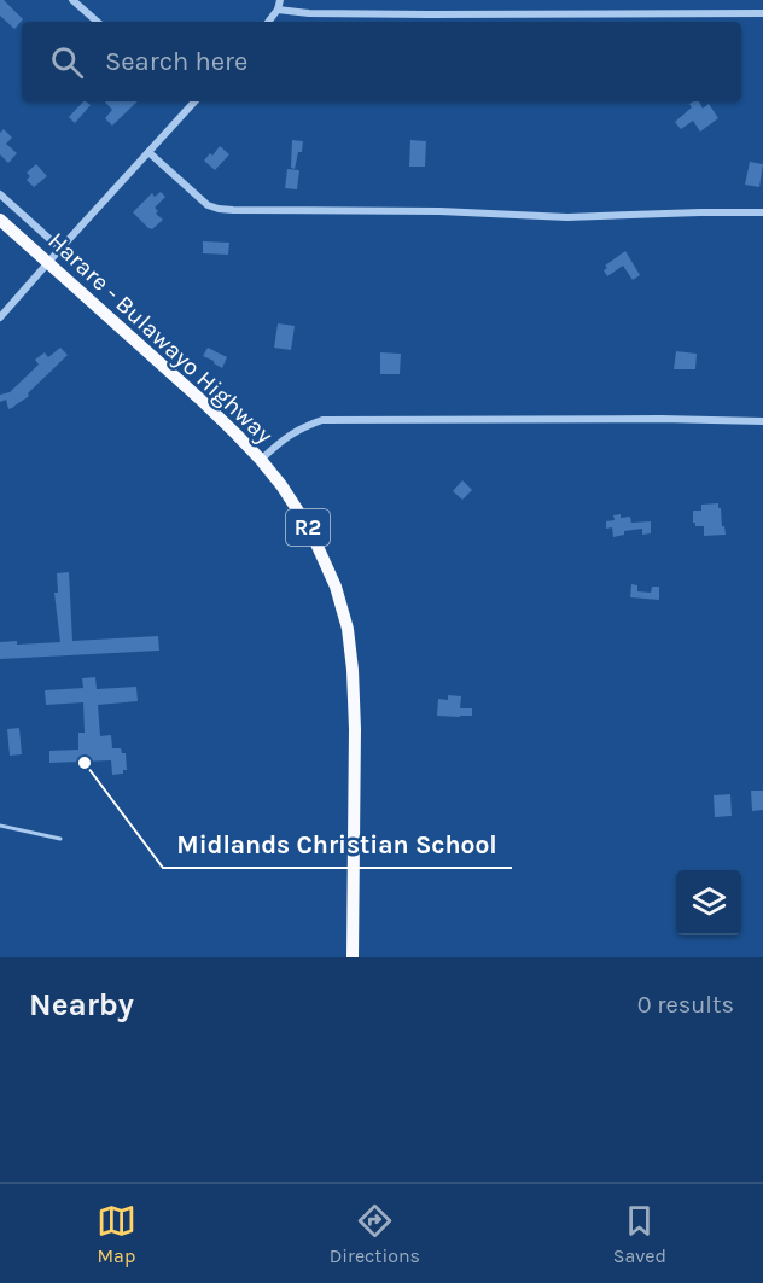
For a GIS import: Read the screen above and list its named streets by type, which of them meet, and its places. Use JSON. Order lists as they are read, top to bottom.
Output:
{
  "streets": {
    "highway": ["Harare - Bulawayo Highway", "R2"]
  },
  "places": ["Midlands Christian School"],
  "page": {
    "search": "Search here",
    "heading": ["Nearby", "0 results"],
    "nav": ["Map", "Directions", "Saved"]
  }
}
